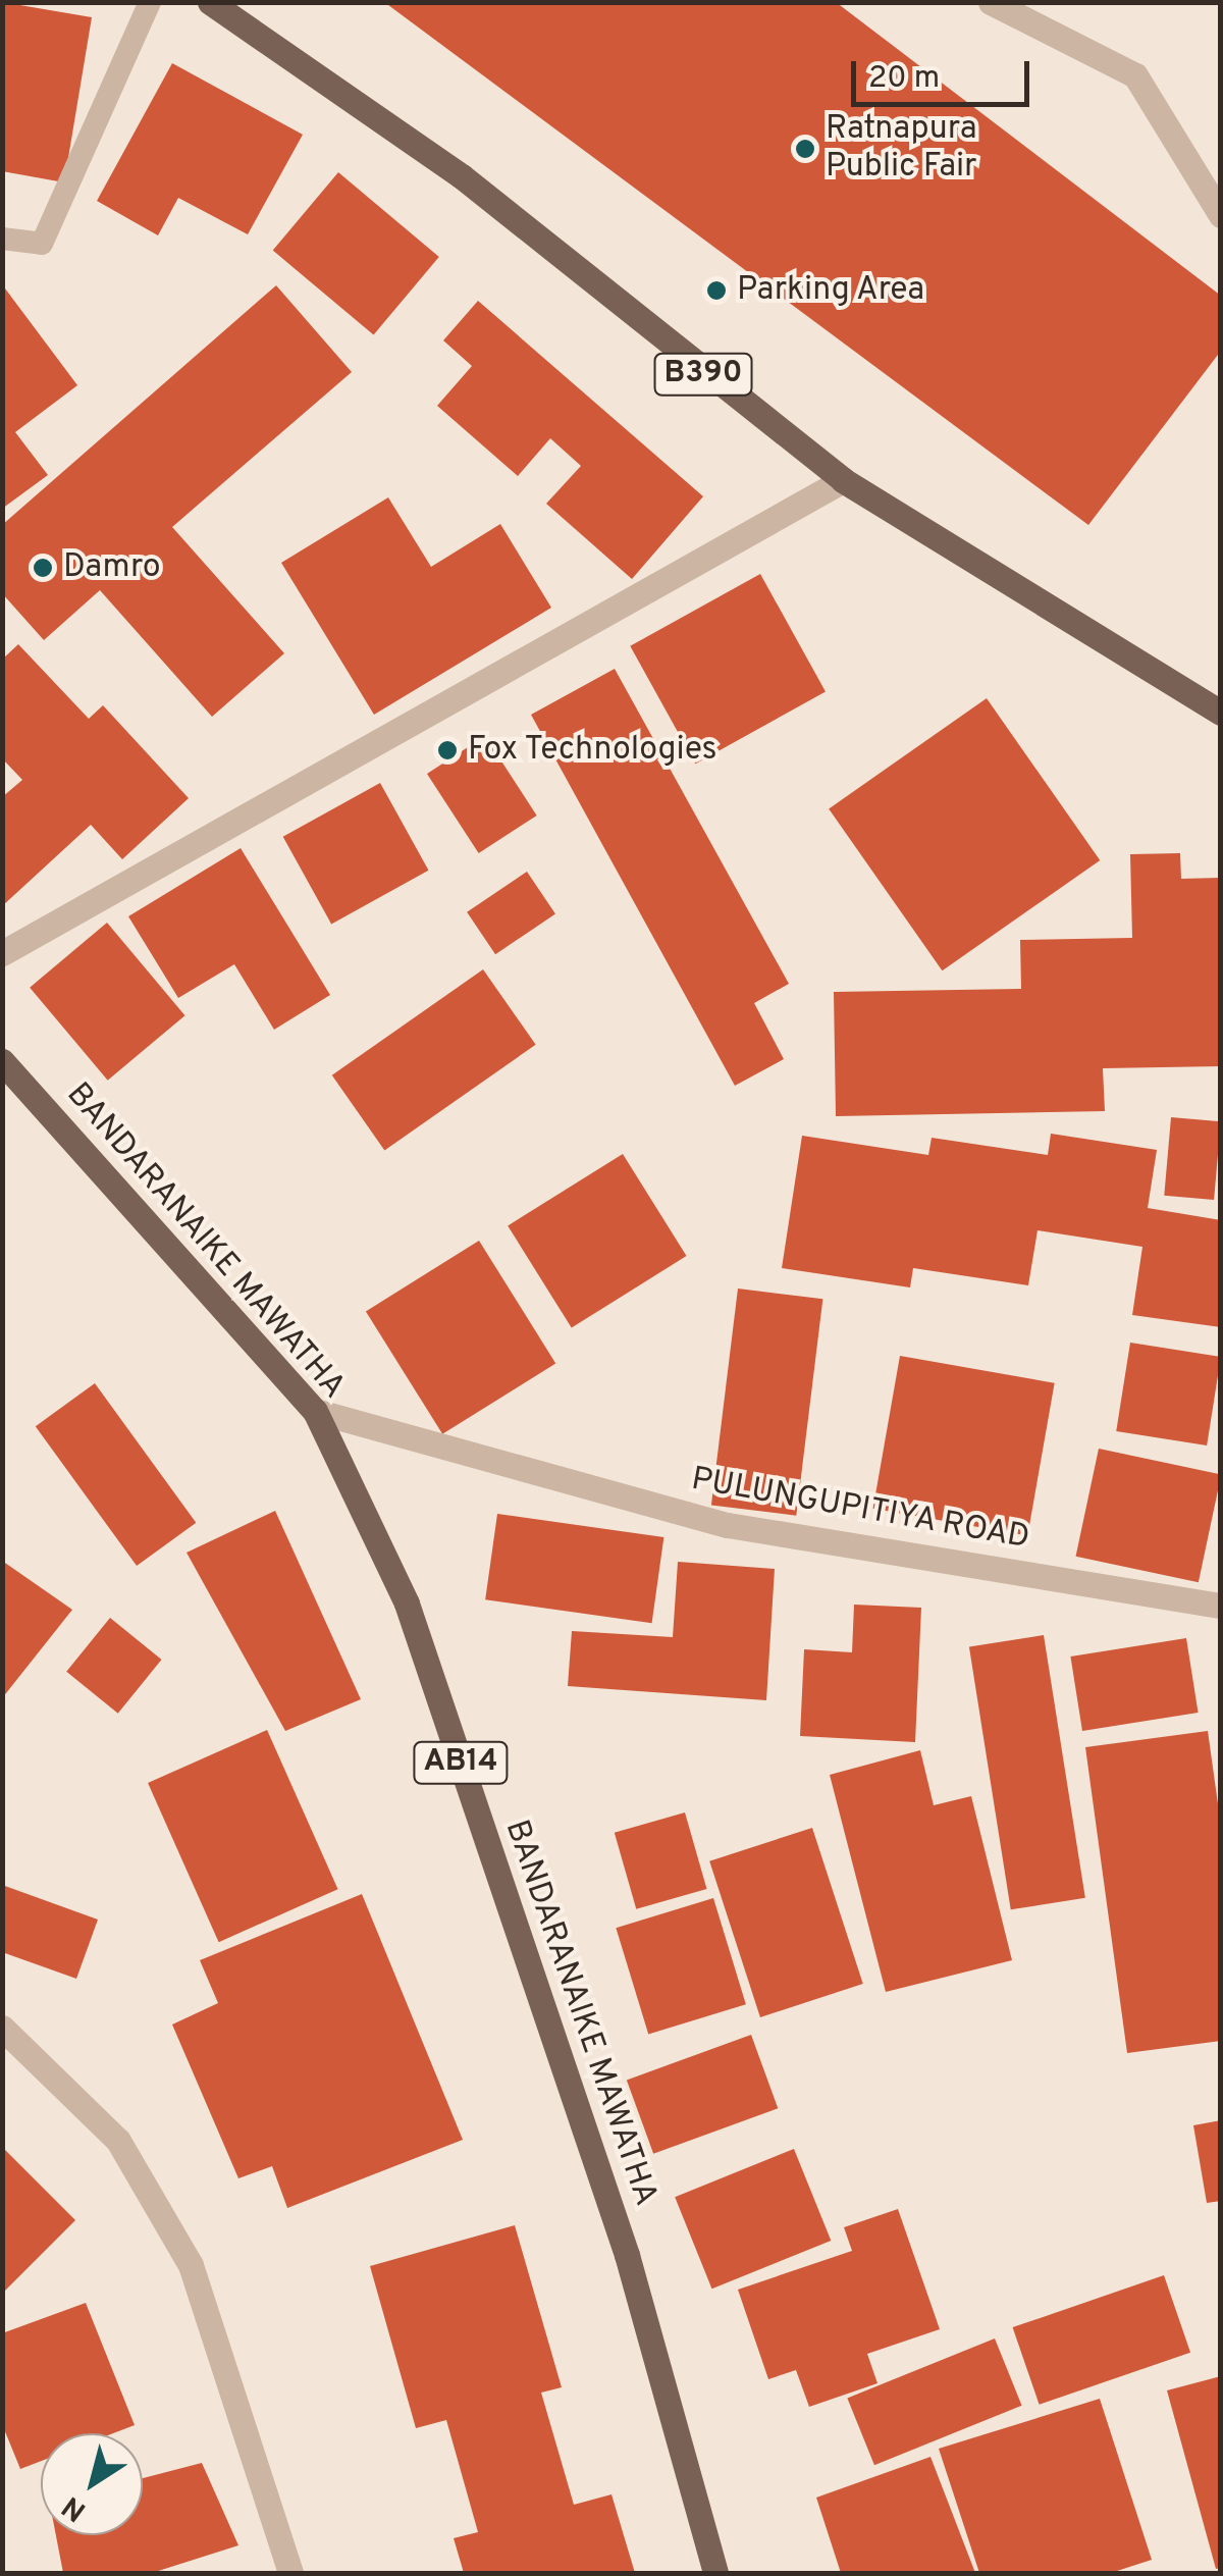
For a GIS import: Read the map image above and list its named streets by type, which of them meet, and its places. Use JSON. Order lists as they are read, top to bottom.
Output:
{
  "streets": {
    "main road": ["B390", "BANDARANAIKE MAWATHA", "AB14"],
    "street": ["PULUNGUPITIYA ROAD"]
  },
  "crossings": [
    ["BANDARANAIKE MAWATHA", "PULUNGUPITIYA ROAD"]
  ],
  "places": [
    "Ratnapura Public Fair",
    "Parking Area",
    "Damro",
    "Fox Technologies"
  ],
  "scale_bar": "20 m",
  "north": "bottom left"
}
